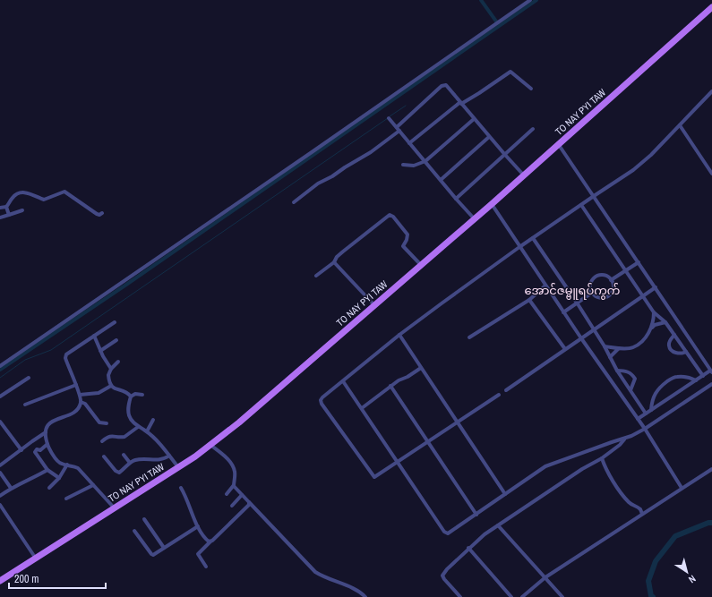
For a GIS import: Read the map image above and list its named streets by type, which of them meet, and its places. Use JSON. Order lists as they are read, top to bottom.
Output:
{
  "streets": {
    "main road": ["TO NAY PYI TAW"]
  },
  "districts": ["အောင်ဇမ္ဗူရပ်ကွက်"],
  "scale_bar": "200 m",
  "north": "bottom right"
}
